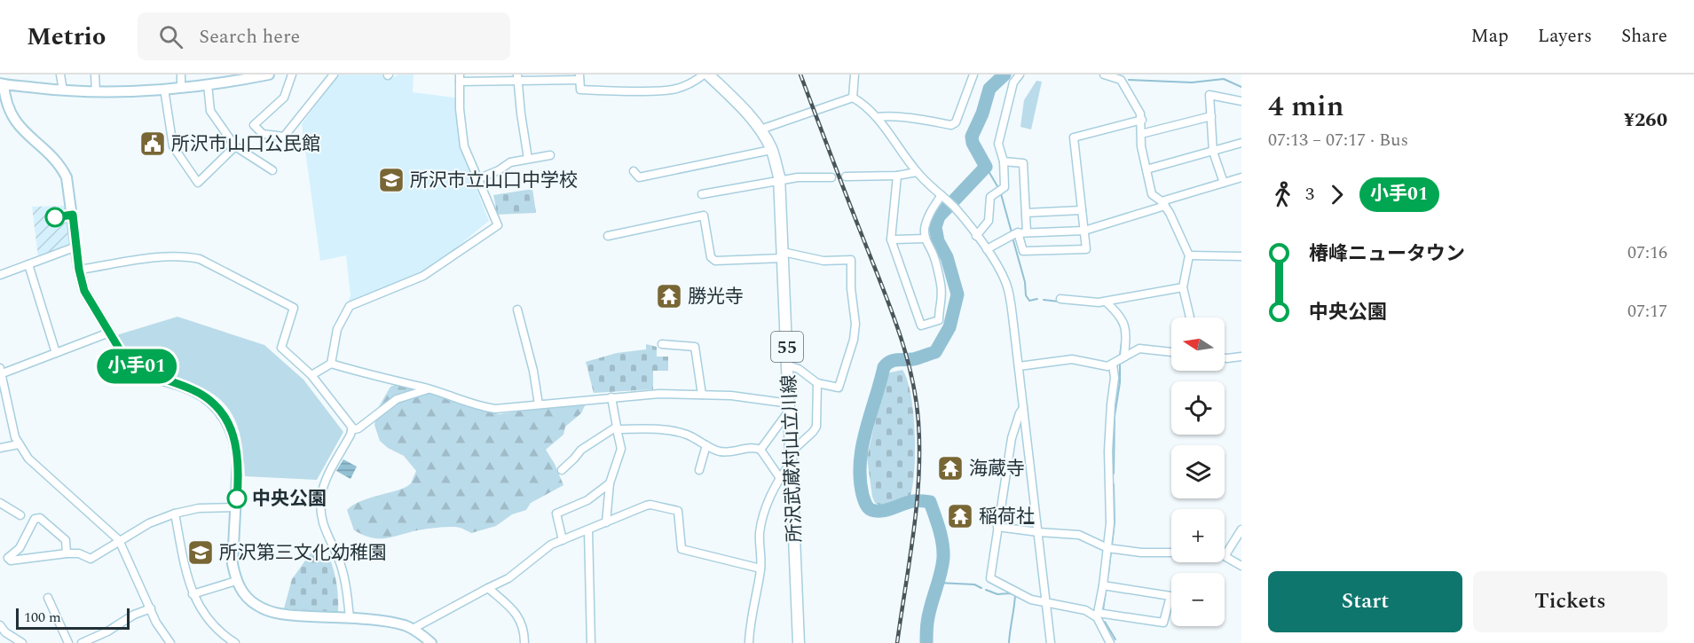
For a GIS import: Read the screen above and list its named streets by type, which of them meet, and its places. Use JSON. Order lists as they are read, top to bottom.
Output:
{
  "streets": {
    "main road": ["55", "所沢武蔵村山立川線"]
  },
  "places": {
    "public building": ["所沢市山口公民館"],
    "school or university": ["所沢市立山口中学校", "所沢第三文化幼稚園"],
    "temple": ["勝光寺", "海蔵寺", "稲荷社"],
    "other": ["中央公園"]
  },
  "lines": ["bus line 小手01"],
  "scale_bar": "100 m",
  "north": "left",
  "page": {
    "header": "Metrio",
    "search": "Search here",
    "nav": ["Map", "Layers", "Share"],
    "on_map": "小手01",
    "heading": ["4 min", "07:13 – 07:17 · Bus", "¥260"],
    "legs": ["3", "小手01"],
    "list": [
      {
        "name": "椿峰ニュータウン",
        "value": "07:16"
      },
      {
        "name": "中央公園",
        "value": "07:17"
      }
    ],
    "map_buttons": ["+", "−"],
    "buttons": ["Start", "Tickets"],
    "scale": "100 m"
  }
}
